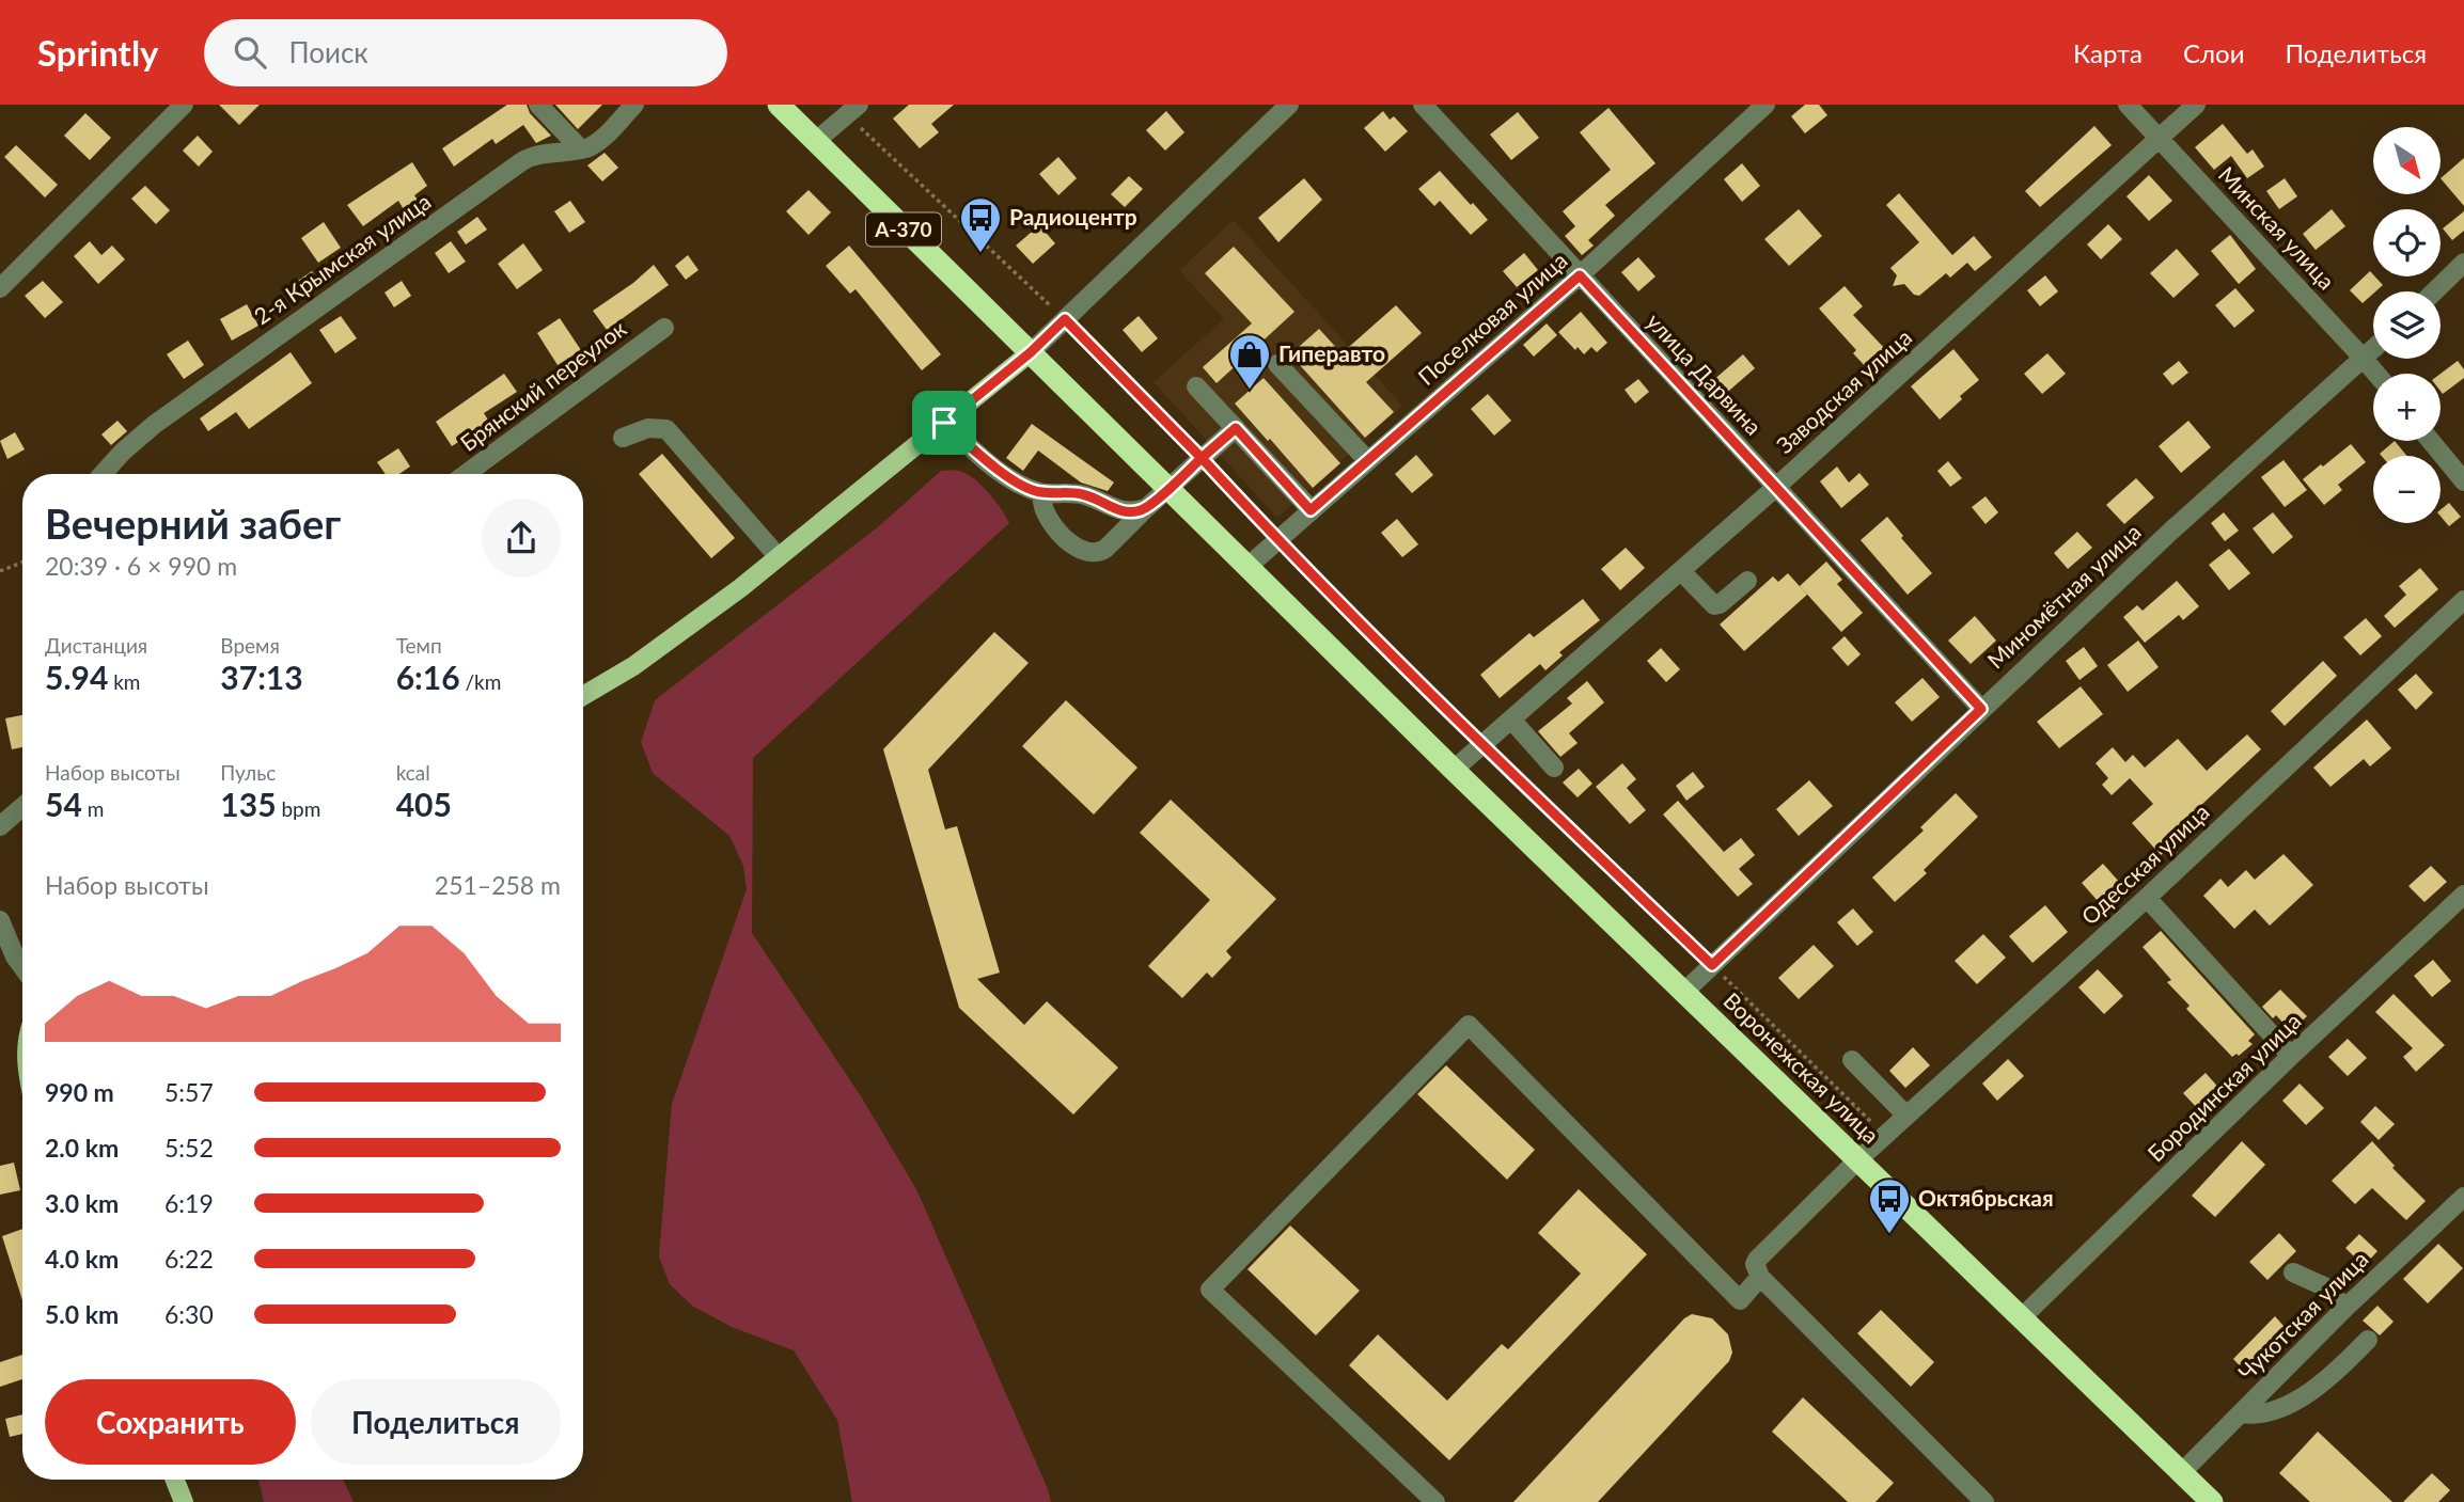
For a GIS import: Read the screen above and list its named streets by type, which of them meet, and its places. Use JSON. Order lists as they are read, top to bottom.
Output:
{
  "streets": {
    "highway": ["А-370", "Воронежская улица"],
    "street": [
      "Минская улица",
      "2-я Крымская улица",
      "Поселковая улица",
      "улица Дарвина",
      "Брянский переулок",
      "Заводская улица",
      "Миномётная улица",
      "Одесская улица",
      "Бородинская улица",
      "Чукотская улица"
    ]
  },
  "crossings": [
    ["Минская улица", "Заводская улица"],
    ["Минская улица", "Миномётная улица"],
    ["Поселковая улица", "улица Дарвина"],
    ["Поселковая улица", "Воронежская улица"],
    ["улица Дарвина", "Заводская улица"],
    ["улица Дарвина", "Миномётная улица"],
    ["Заводская улица", "Воронежская улица"],
    ["Миномётная улица", "Воронежская улица"],
    ["Одесская улица", "Воронежская улица"],
    ["Воронежская улица", "Бородинская улица"],
    ["Воронежская улица", "Чукотская улица"]
  ],
  "places": {
    "bus stop": ["Радиоцентр", "Октябрьская"],
    "shop": ["Гиперавто"]
  },
  "north": "bottom right",
  "page": {
    "header": "Sprintly",
    "search": "Поиск",
    "nav": ["Карта", "Слои", "Поделиться"],
    "map_buttons": ["+", "−"],
    "heading": ["Вечерний забег", "20:39 · 6 × 990 m"],
    "stats": [
      ["Дистанция", "5.94 km"],
      ["Время", "37:13"],
      ["Темп", "6:16 /km"],
      ["Набор высоты", "54 m"],
      ["Пульс", "135 bpm"],
      ["kcal", "405"]
    ],
    "chart": ["Набор высоты", "251–258 m"],
    "list": [
      {
        "name": "990 m",
        "note": "5:57"
      },
      {
        "name": "2.0 km",
        "note": "5:52"
      },
      {
        "name": "3.0 km",
        "note": "6:19"
      },
      {
        "name": "4.0 km",
        "note": "6:22"
      },
      {
        "name": "5.0 km",
        "note": "6:30"
      }
    ],
    "buttons": ["Сохранить", "Поделиться"]
  }
}
